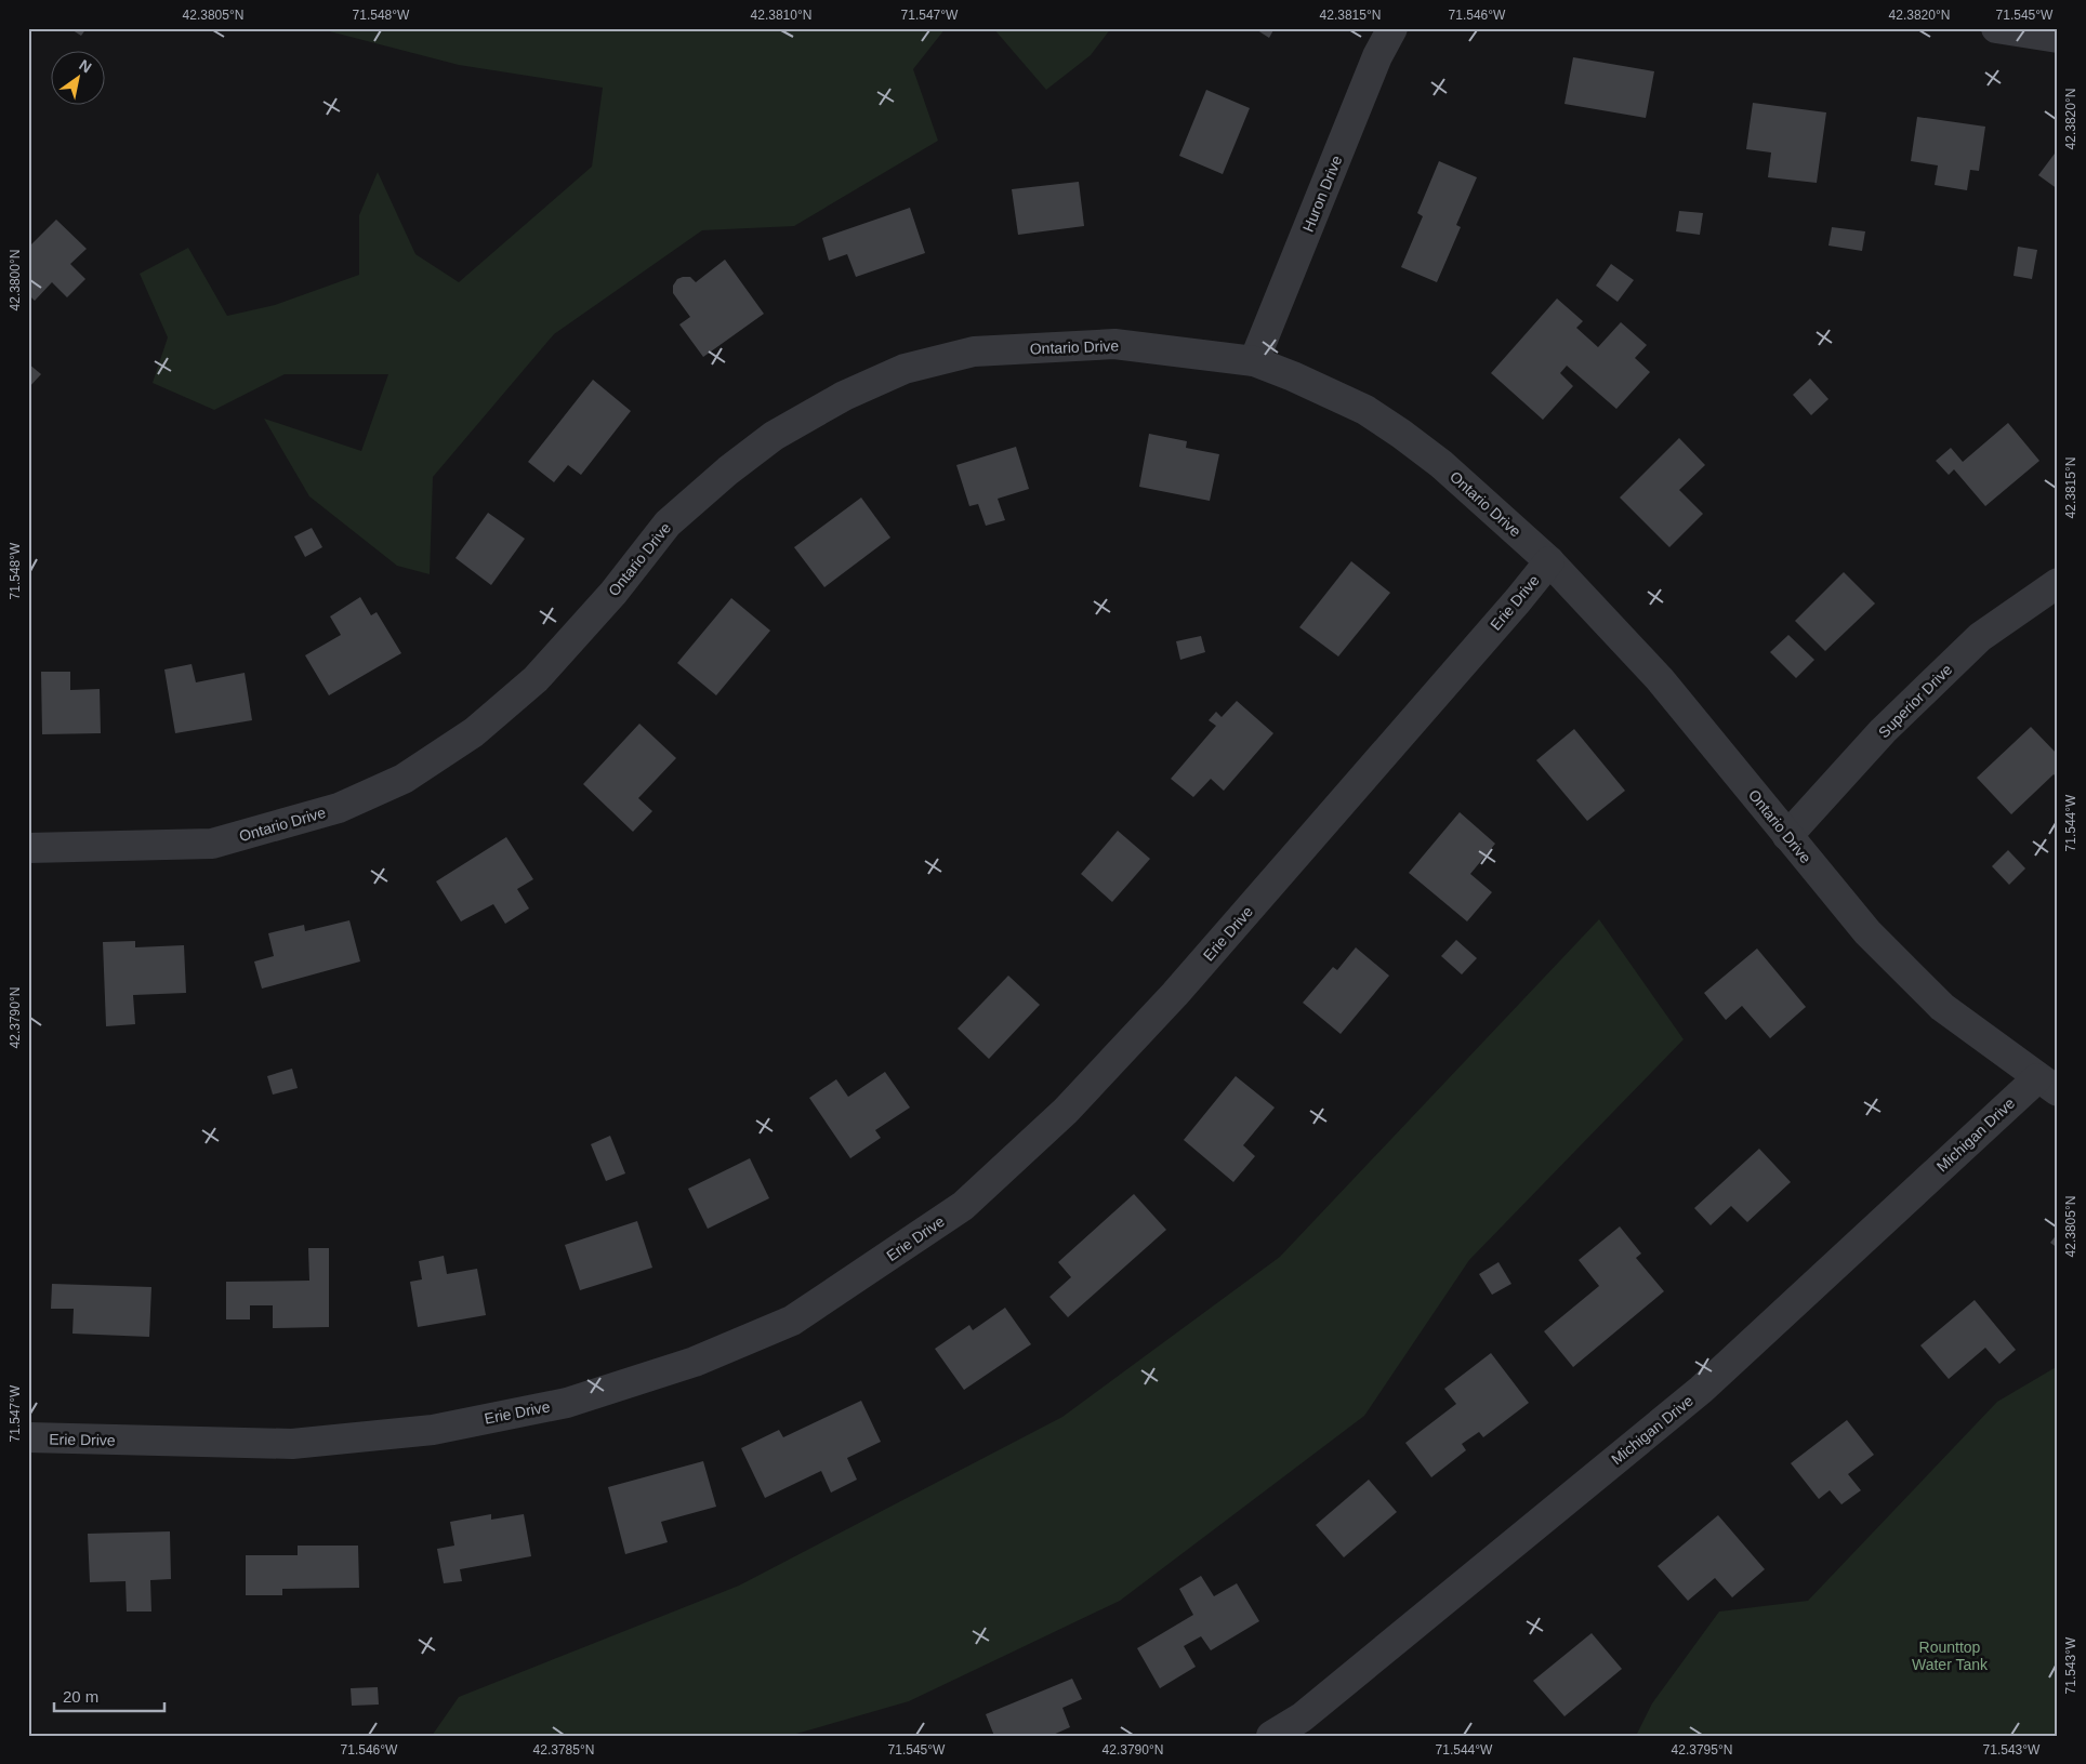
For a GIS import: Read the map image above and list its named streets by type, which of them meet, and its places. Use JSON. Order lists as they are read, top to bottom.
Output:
{
  "streets": {
    "street": [
      "Huron Drive",
      "Ontario Drive",
      "Erie Drive",
      "Superior Drive",
      "Michigan Drive"
    ]
  },
  "crossings": [
    ["Huron Drive", "Ontario Drive"],
    ["Ontario Drive", "Erie Drive"],
    ["Ontario Drive", "Superior Drive"],
    ["Ontario Drive", "Michigan Drive"]
  ],
  "parks": ["Rounttop Water Tank"],
  "scale_bar": "20 m",
  "north": "top right",
  "coordinates": [
    "42.3805°N",
    "71.548°W",
    "42.3810°N",
    "71.547°W",
    "42.3815°N",
    "71.546°W",
    "42.3820°N",
    "71.545°W",
    "42.3800°N",
    "71.544°W",
    "42.3790°N",
    "71.543°W",
    "42.3785°N",
    "42.3795°N"
  ]
}
